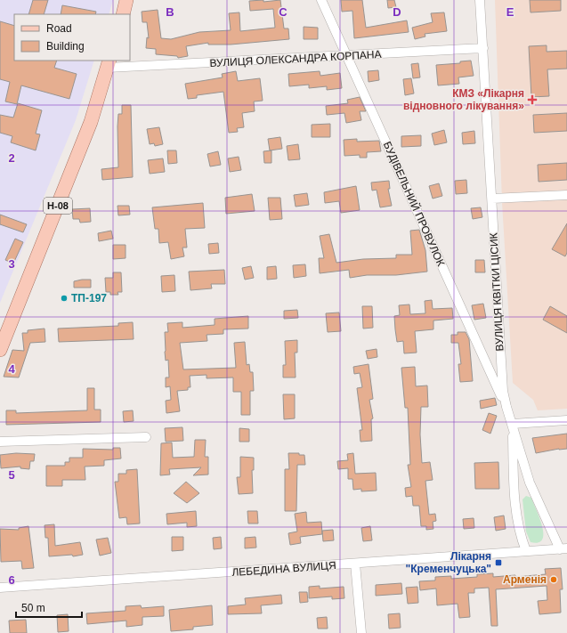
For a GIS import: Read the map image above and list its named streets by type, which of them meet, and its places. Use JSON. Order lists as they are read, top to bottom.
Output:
{
  "streets": {
    "main road": ["Н-08"],
    "street": [
      "ВУЛИЦЯ ОЛЕКСАНДРА КОРПАНА",
      "БУДІВЕЛЬНИЙ ПРОВУЛОК",
      "ВУЛИЦЯ КВІТКИ ЦІСИК",
      "ЛЕБЕДИНА ВУЛИЦЯ"
    ]
  },
  "crossings": [
    ["ВУЛИЦЯ ОЛЕКСАНДРА КОРПАНА", "БУДІВЕЛЬНИЙ ПРОВУЛОК"],
    ["ВУЛИЦЯ ОЛЕКСАНДРА КОРПАНА", "Н-08"],
    ["ВУЛИЦЯ ОЛЕКСАНДРА КОРПАНА", "ВУЛИЦЯ КВІТКИ ЦІСИК"],
    ["БУДІВЕЛЬНИЙ ПРОВУЛОК", "ВУЛИЦЯ КВІТКИ ЦІСИК"],
    ["ВУЛИЦЯ КВІТКИ ЦІСИК", "ЛЕБЕДИНА ВУЛИЦЯ"]
  ],
  "places": {
    "health": ["КМЗ «Лікарня відновного лікування»"],
    "other": ["ТП-197", "Арменія"],
    "transit": ["Лікарня \"Кременчуцька\""]
  },
  "legend": ["Road", "Building"],
  "scale_bar": "50 m",
  "grid": {
    "columns": [
      "B",
      "C",
      "D",
      "E"
    ],
    "rows": [
      "2",
      "3",
      "4",
      "5",
      "6"
    ]
  }
}
